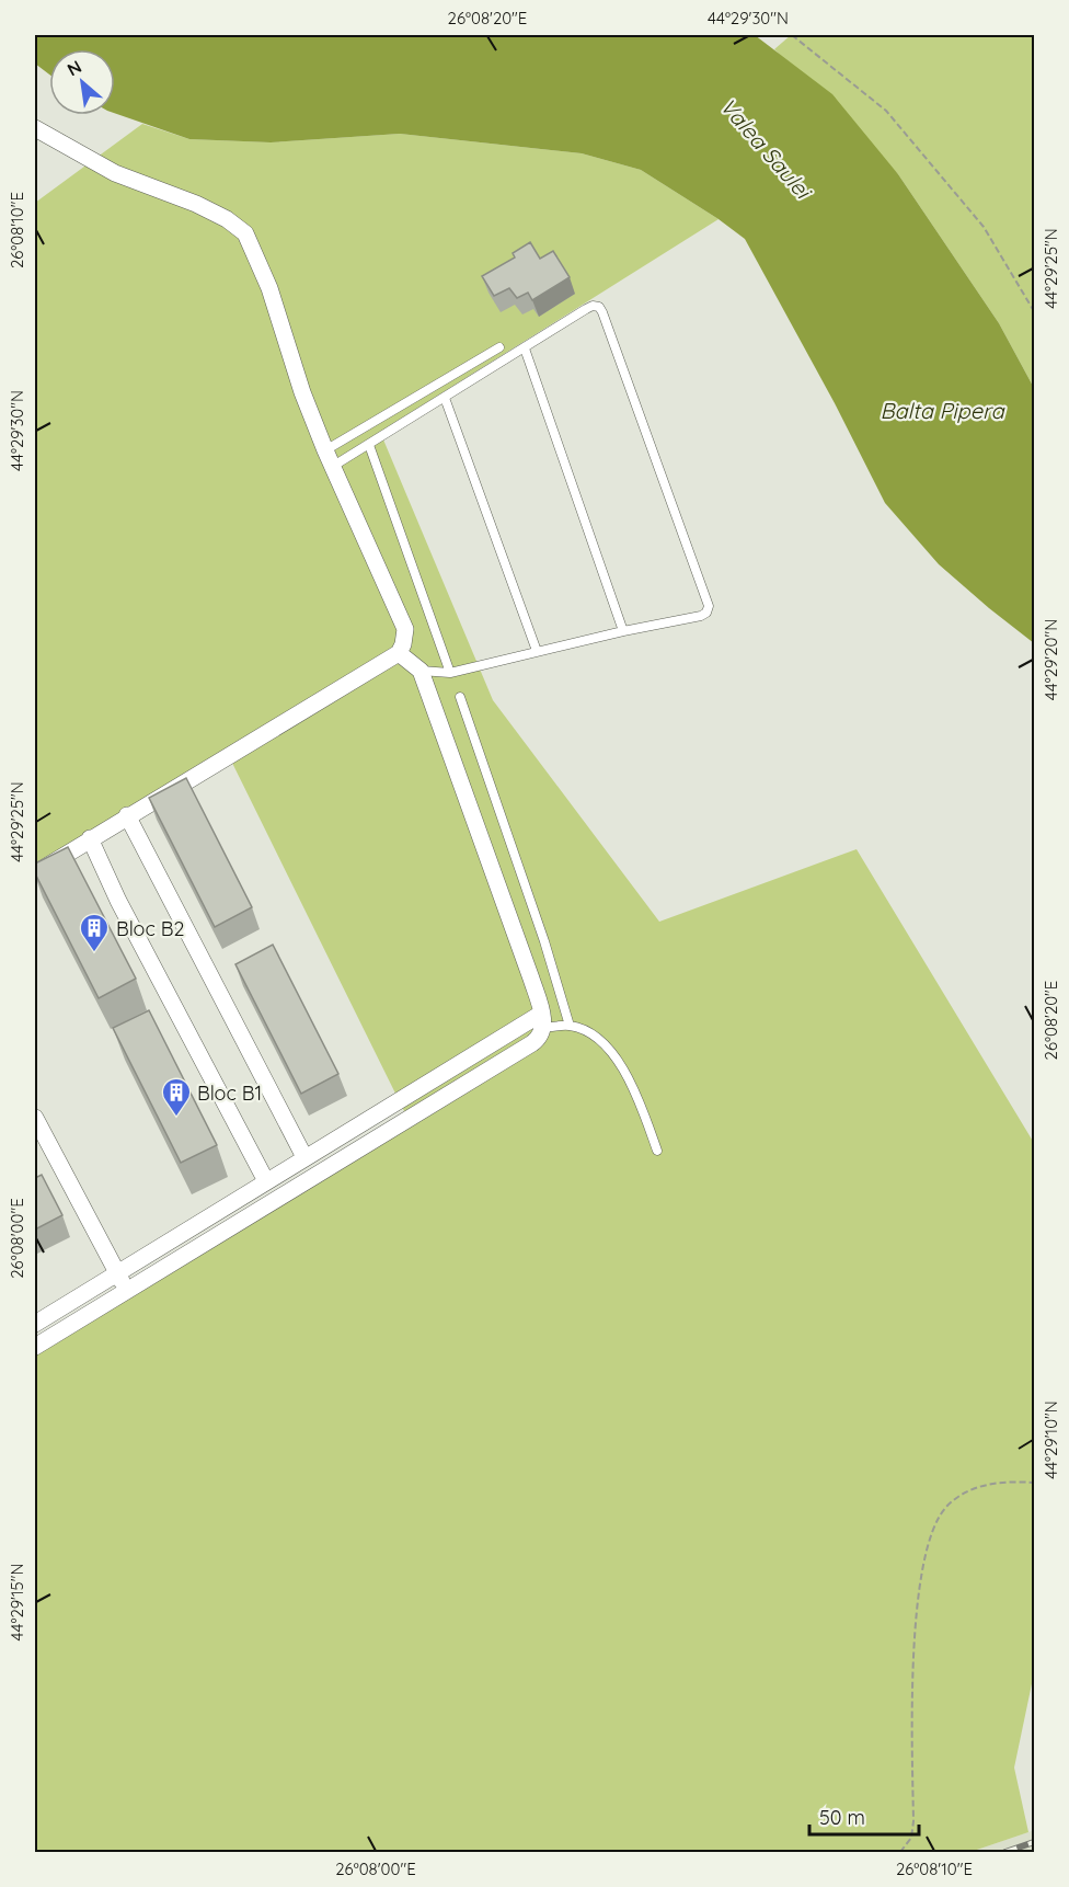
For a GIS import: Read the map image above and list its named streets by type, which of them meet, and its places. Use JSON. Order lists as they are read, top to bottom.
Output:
{
  "water": ["Valea Saulei", "Balta Pipera"],
  "places": {
    "building": ["Bloc B2", "Bloc B1"]
  },
  "scale_bar": "50 m",
  "north": "top left",
  "coordinates": [
    "26°08'20\"E",
    "44°29'30\"N",
    "26°08'10\"E",
    "44°29'25\"N",
    "44°29'20\"N",
    "26°08'00\"E",
    "44°29'10\"N",
    "44°29'15\"N"
  ]
}
